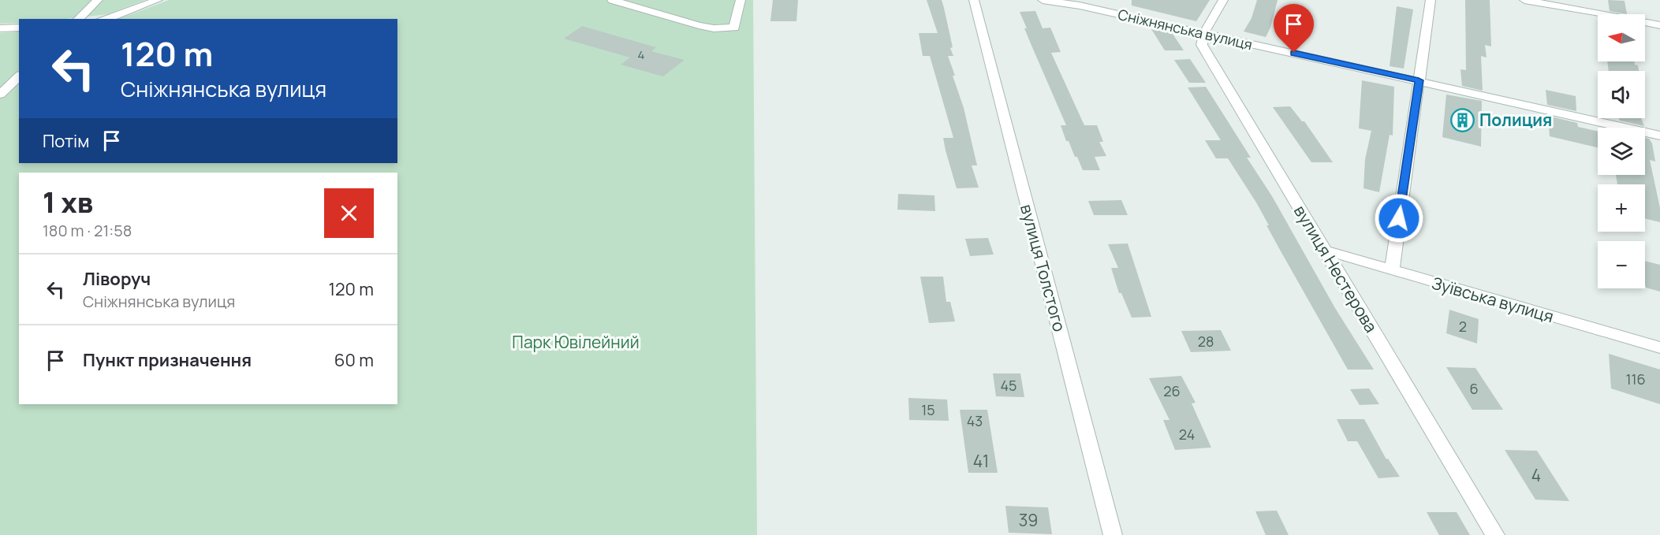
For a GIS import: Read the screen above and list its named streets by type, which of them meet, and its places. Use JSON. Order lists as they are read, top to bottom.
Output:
{
  "streets": {
    "street": [
      "Сніжнянська вулиця",
      "вулиця Толстого",
      "вулиця Нестерова",
      "Зуївська вулиця"
    ]
  },
  "crossings": [
    ["Сніжнянська вулиця", "вулиця Нестерова"],
    ["вулиця Нестерова", "Зуївська вулиця"]
  ],
  "parks": ["Парк Ювілейний"],
  "places": {
    "building": ["Полиция"]
  },
  "house_numbers": [
    "4",
    "2",
    "28",
    "116",
    "45",
    "6",
    "26",
    "15",
    "43",
    "24",
    "41",
    "4",
    "39"
  ],
  "north": "left",
  "page": {
    "map_buttons": ["+", "−"],
    "turn": ["120 m", "Сніжнянська вулиця"],
    "then": "Потім",
    "heading": ["1 хв", "180 m · 21:58"],
    "list": [
      {
        "name": "Ліворуч",
        "note": "Сніжнянська вулиця",
        "value": "120 m"
      },
      {
        "name": "Пункт призначення",
        "value": "60 m"
      }
    ]
  }
}
